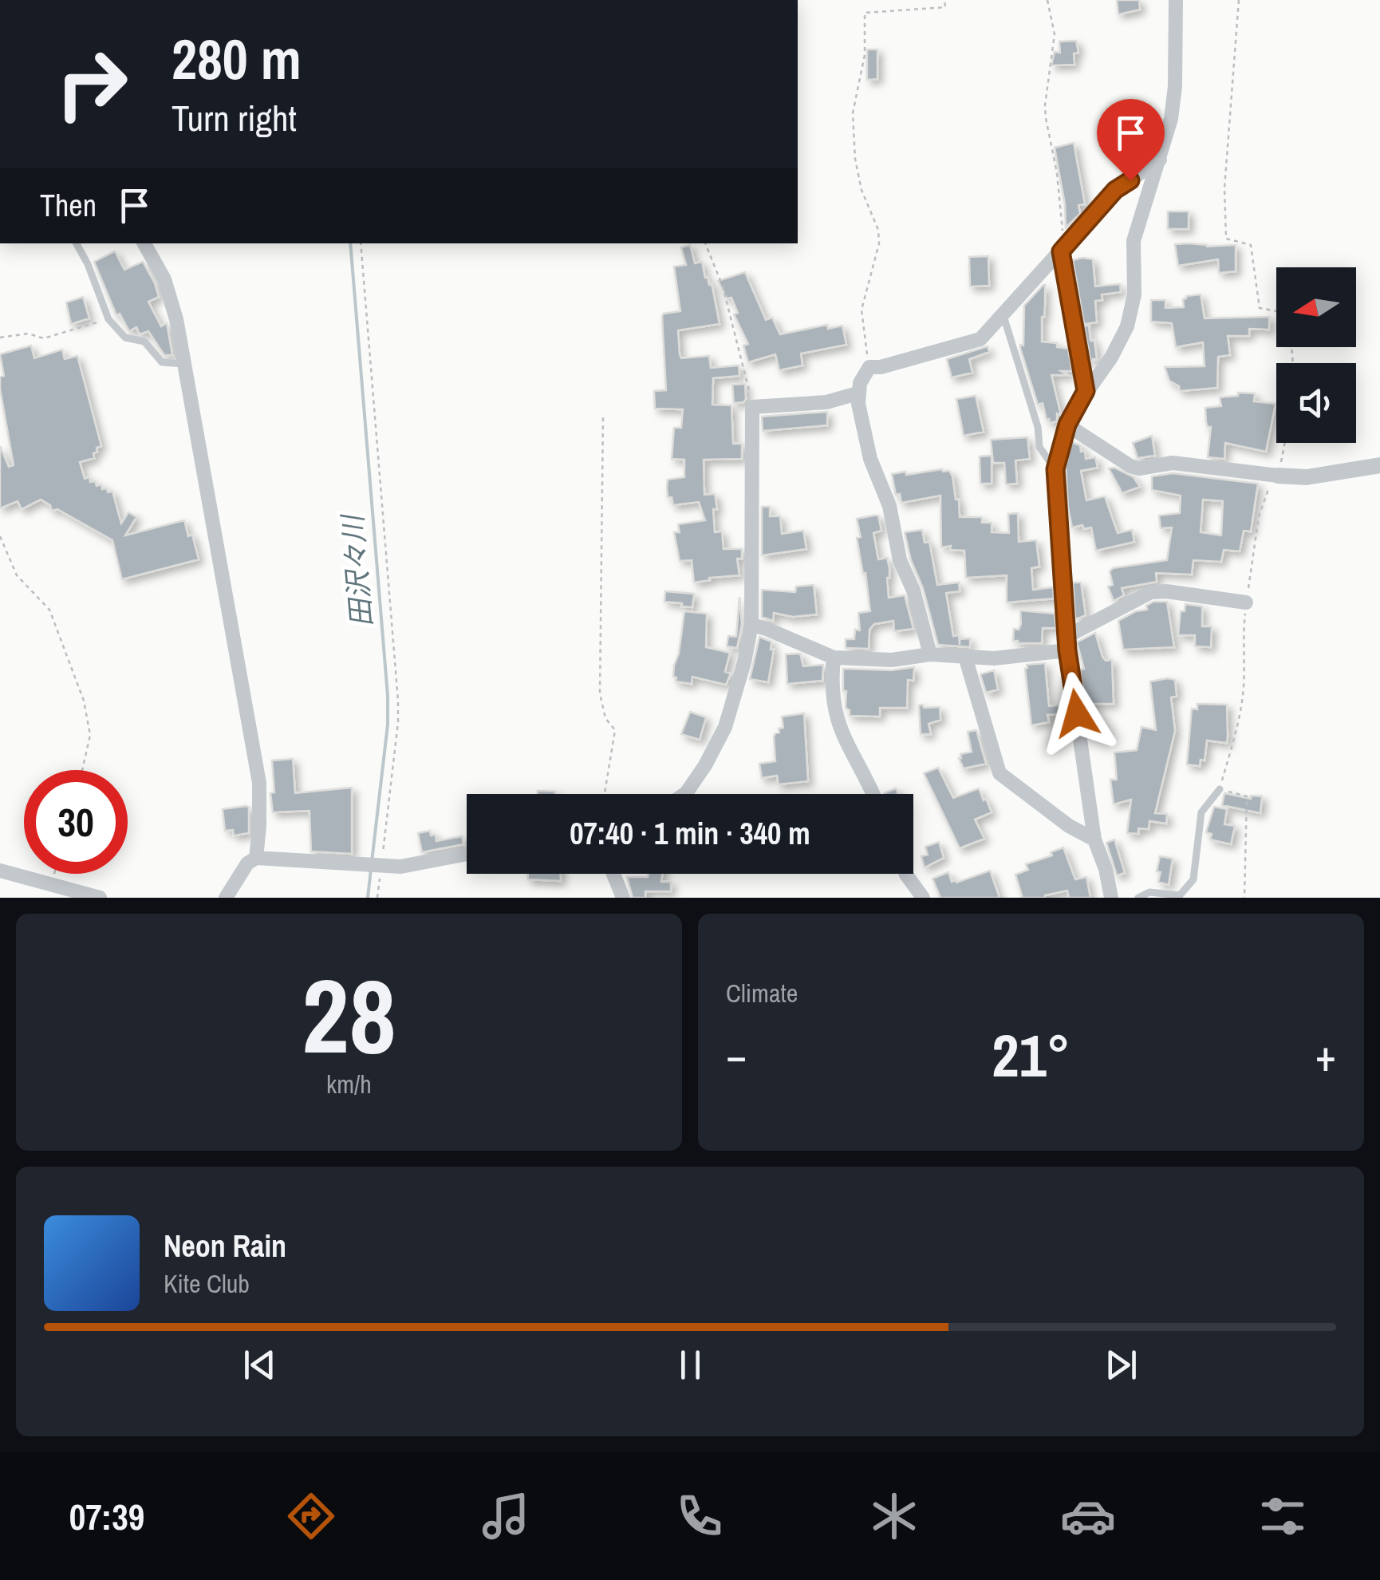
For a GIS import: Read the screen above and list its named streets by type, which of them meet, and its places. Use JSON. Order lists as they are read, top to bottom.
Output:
{
  "water": ["田沢々川"],
  "north": "left",
  "page": {
    "turn": ["280 m", "Turn right"],
    "then": "Then",
    "limit": "30",
    "trip": "07:40 · 1 min · 340 m",
    "tile": [
      ["28", "km/h"],
      "Climate"
    ],
    "heat": ["−", "21°", "+"],
    "song": ["Neon Rain", "Kite Club"],
    "tabs": "07:39"
  }
}
